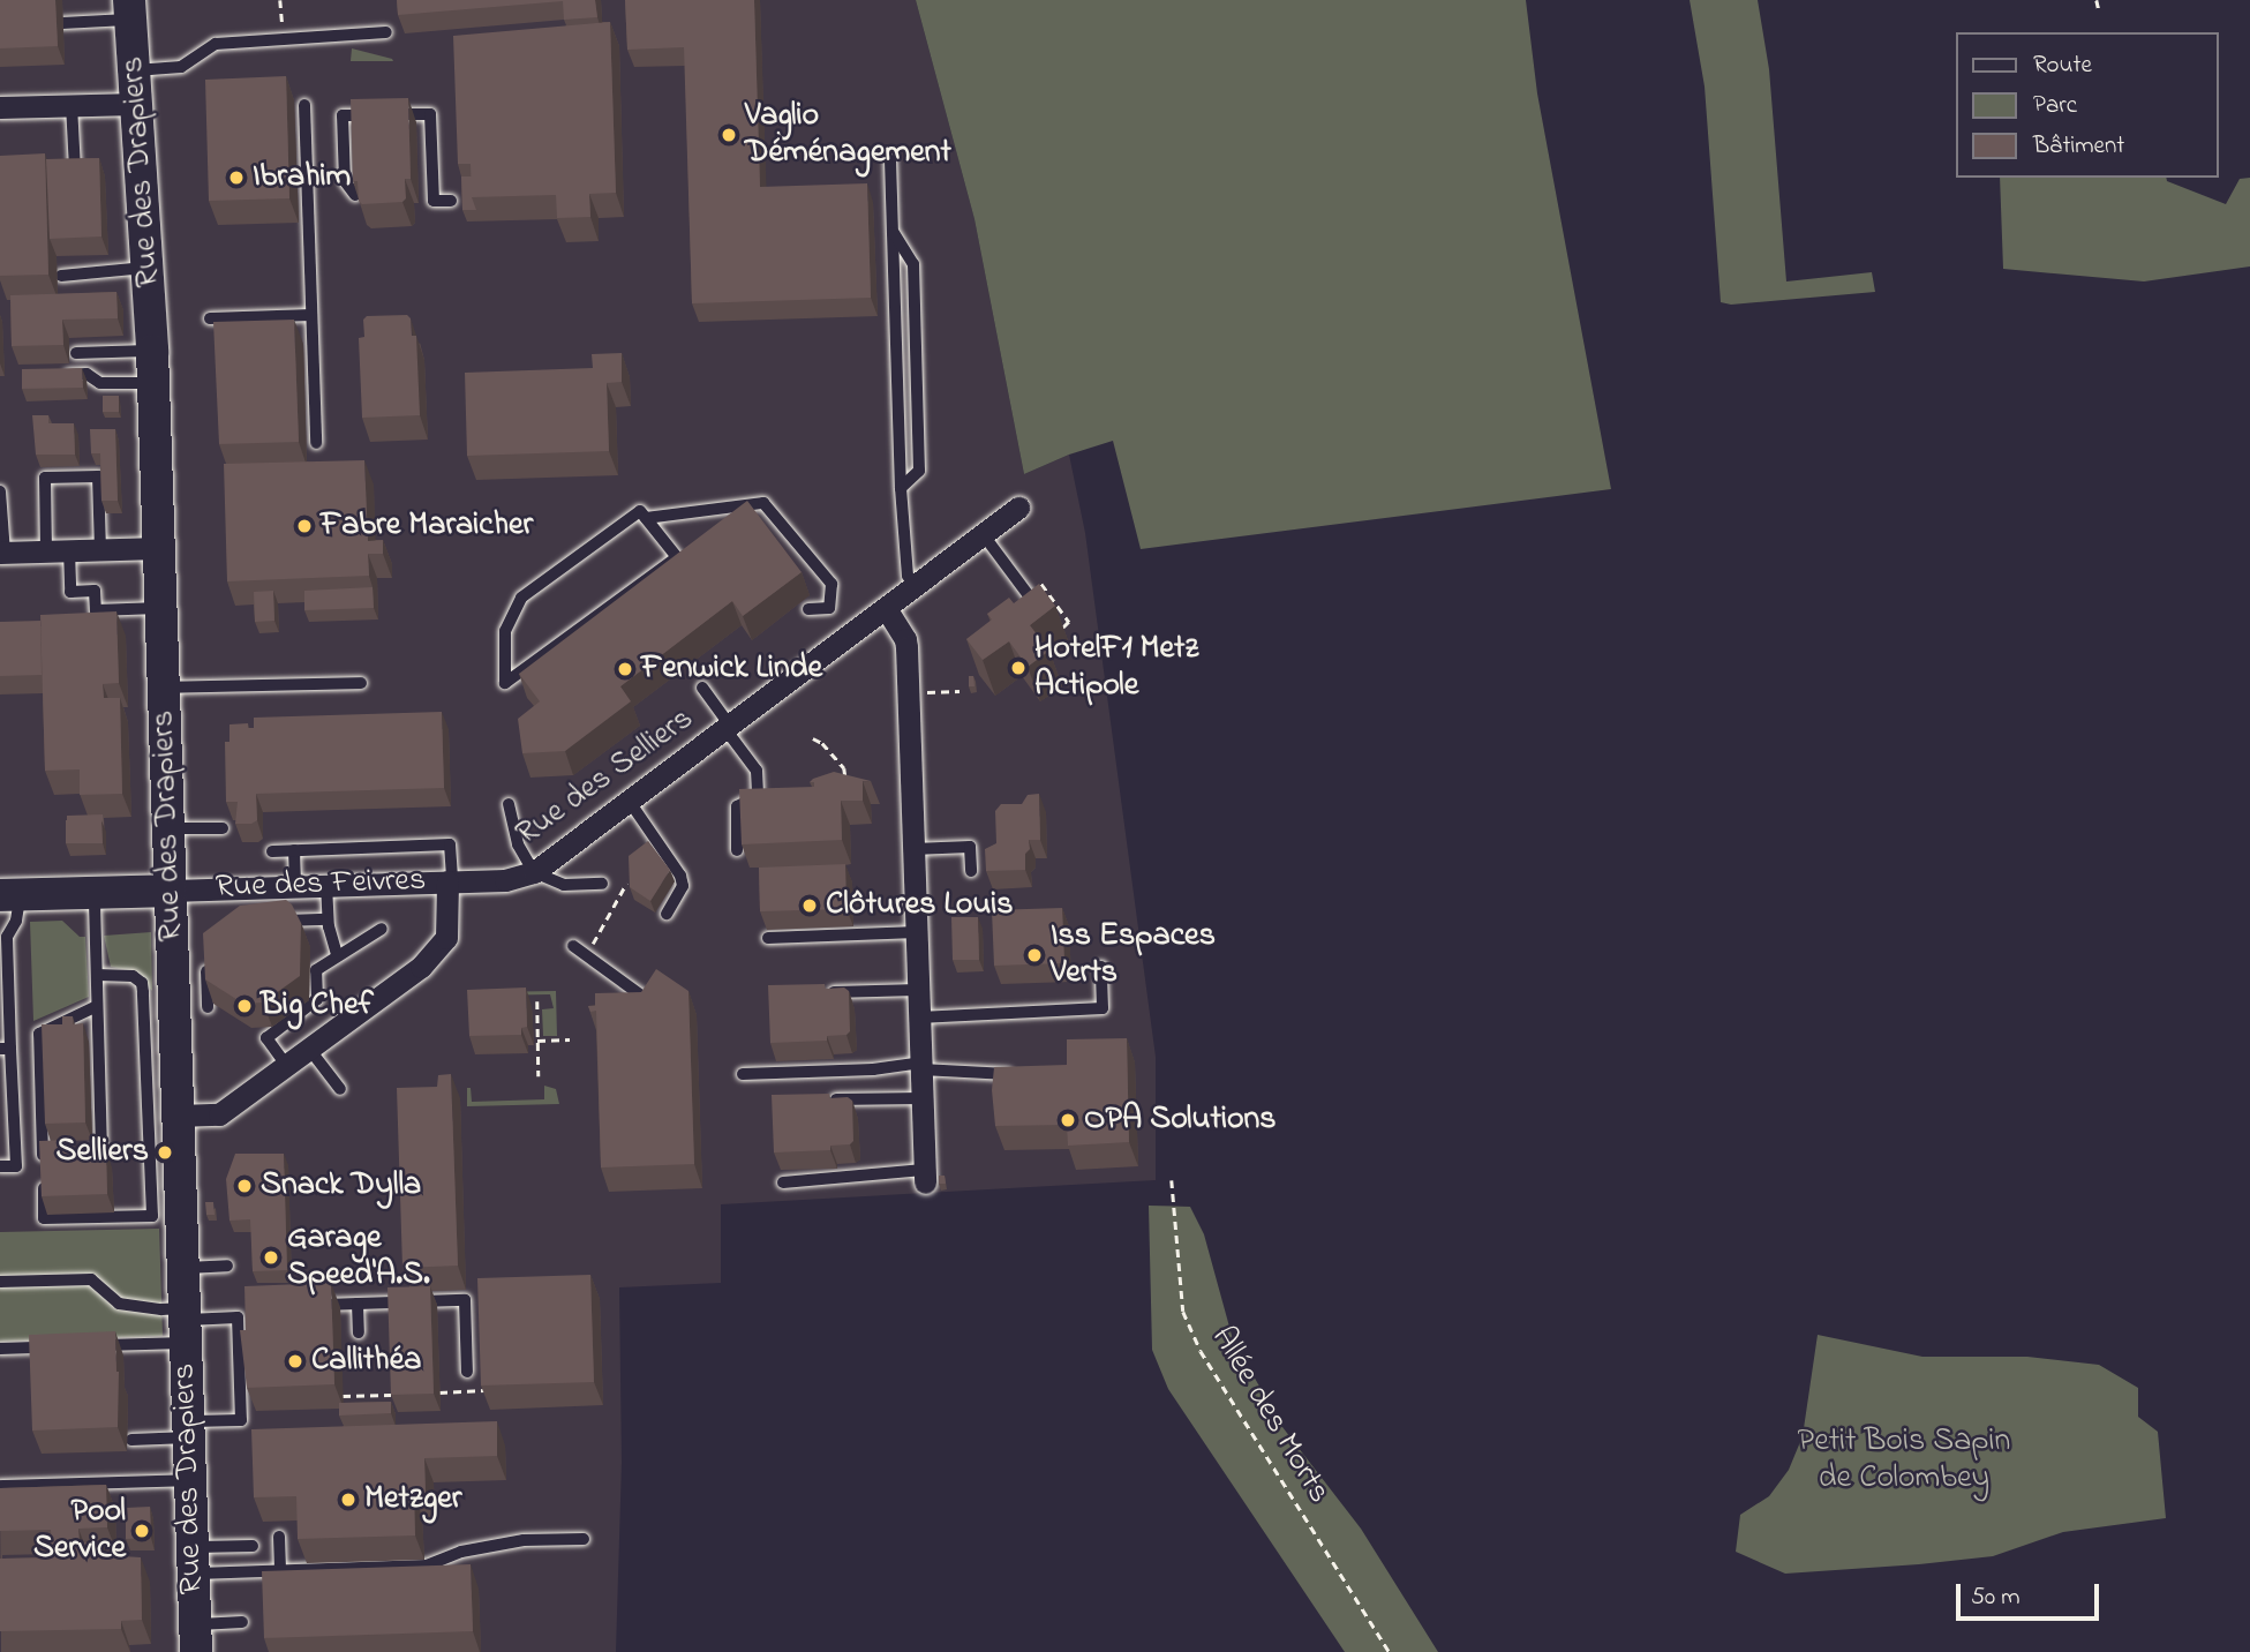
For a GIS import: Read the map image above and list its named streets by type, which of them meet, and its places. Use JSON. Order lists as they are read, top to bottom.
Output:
{
  "streets": {
    "street": ["Rue des Drapiers", "Rue des Selliers", "Rue des Feivres"],
    "path": ["Allée des Morts"]
  },
  "crossings": [
    ["Rue des Drapiers", "Rue des Feivres"],
    ["Rue des Selliers", "Rue des Feivres"]
  ],
  "parks": ["Petit Bois Sapin de Colombey"],
  "places": [
    "Vaglio Déménagement",
    "Ibrahim",
    "Fabre Maraicher",
    "HotelF1 Metz Actipole",
    "Fenwick Linde",
    "Clôtures Louis",
    "Iss Espaces Verts",
    "Big Chef",
    "OPA Solutions",
    "Selliers",
    "Snack Dylla",
    "Garage Speed'A.S.",
    "Callithéa",
    "Metzger",
    "Pool Service"
  ],
  "legend": ["Route", "Parc", "Bâtiment"],
  "scale_bar": "50 m"
}
